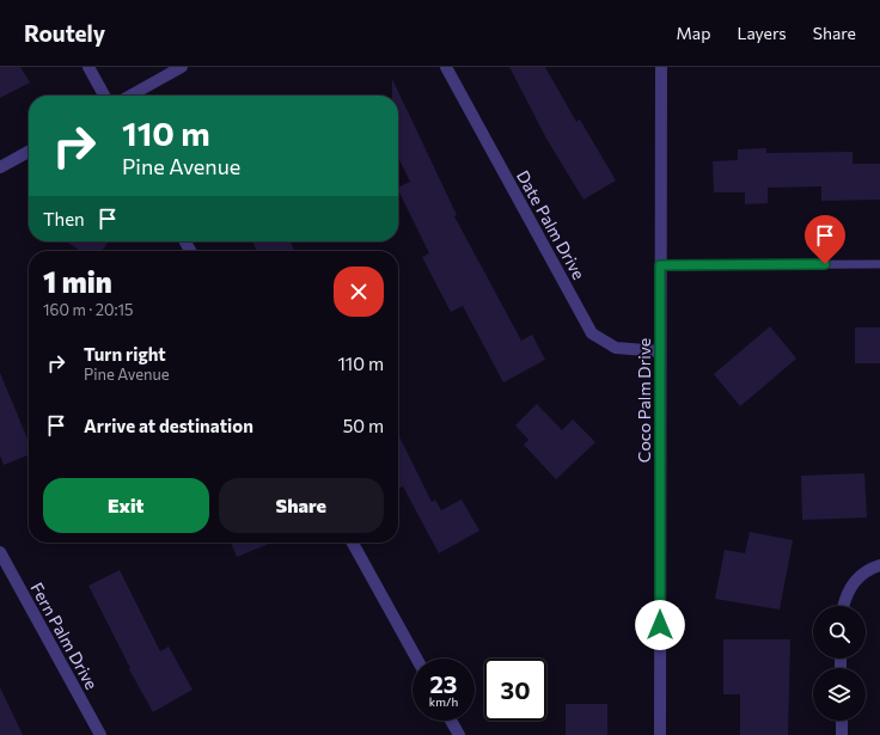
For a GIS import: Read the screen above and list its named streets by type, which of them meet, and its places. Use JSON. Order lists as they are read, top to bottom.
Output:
{
  "streets": {
    "street": ["Date Palm Drive", "Coco Palm Drive", "Fern Palm Drive"]
  },
  "crossings": [
    ["Date Palm Drive", "Coco Palm Drive"]
  ],
  "page": {
    "header": "Routely",
    "nav": ["Map", "Layers", "Share"],
    "turn": ["110 m", "Pine Avenue"],
    "then": "Then",
    "heading": ["1 min", "160 m · 20:15"],
    "list": [
      {
        "name": "Turn right",
        "note": "Pine Avenue",
        "value": "110 m"
      },
      {
        "name": "Arrive at destination",
        "value": "50 m"
      }
    ],
    "buttons": ["Exit", "Share"],
    "speed": "23 km/h",
    "limit": "30"
  }
}
